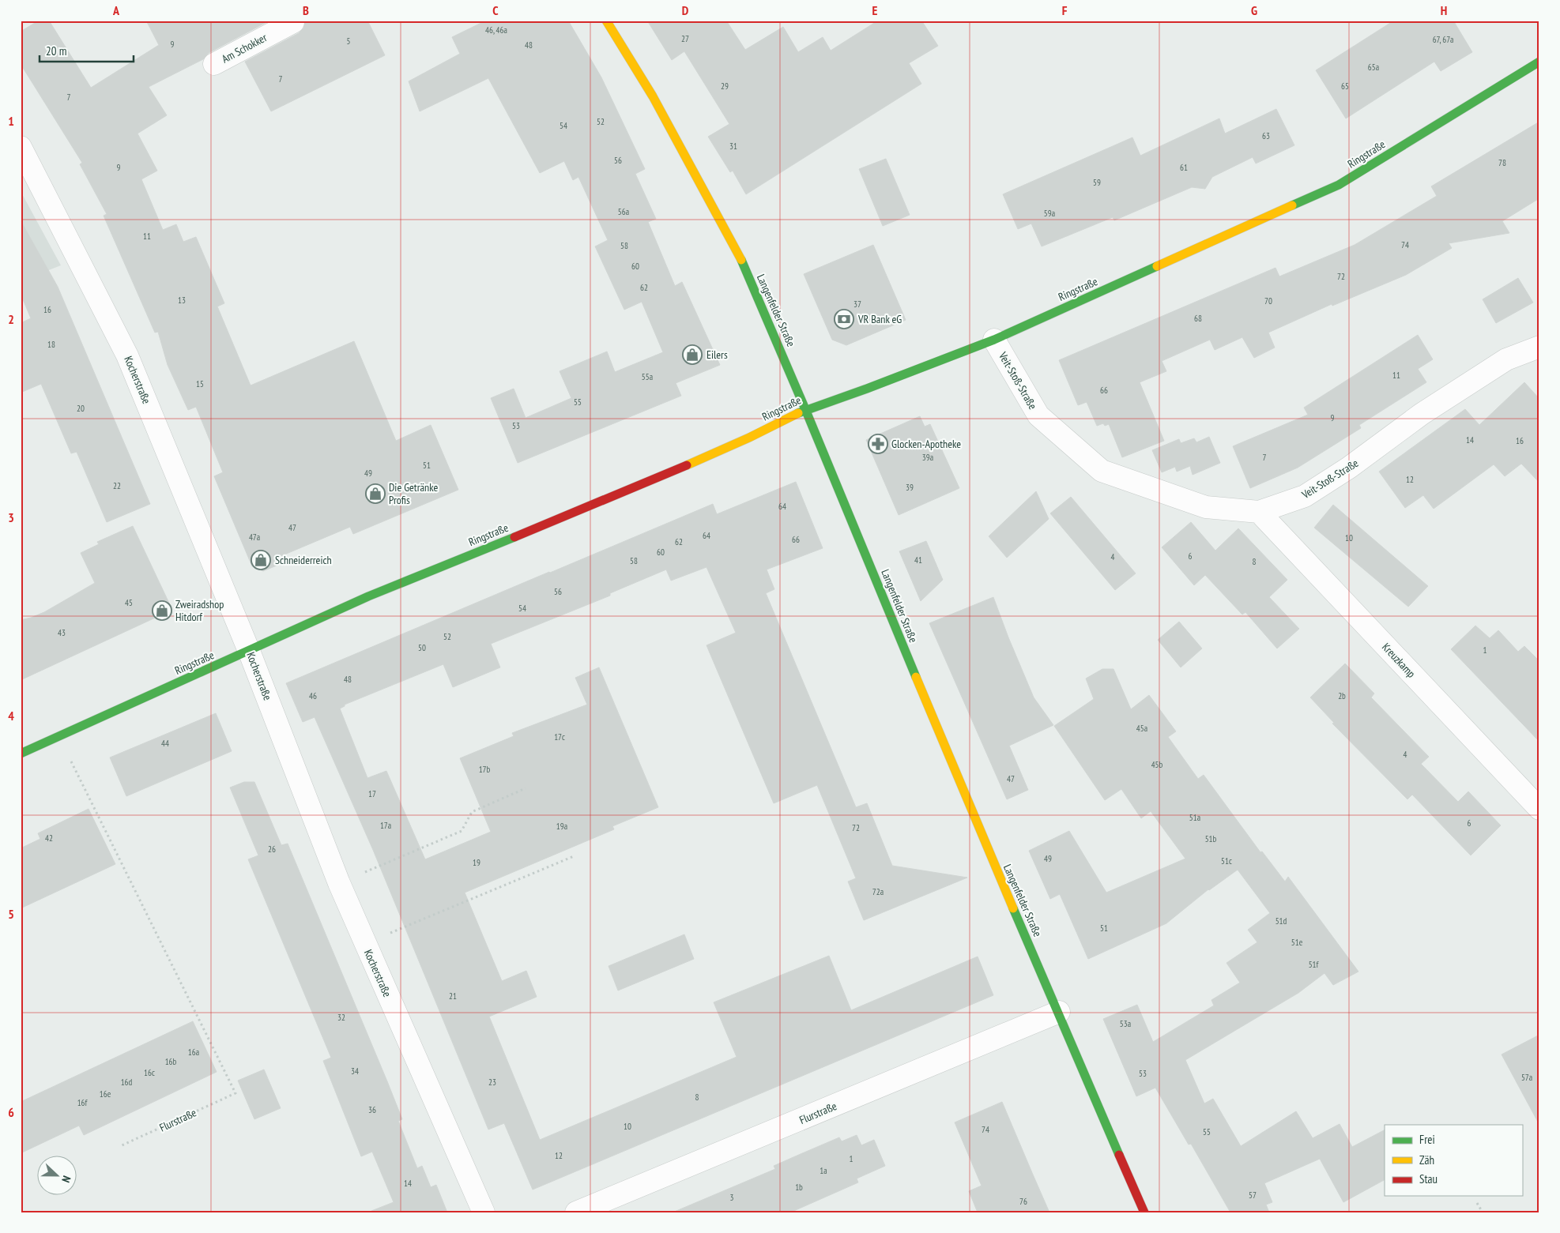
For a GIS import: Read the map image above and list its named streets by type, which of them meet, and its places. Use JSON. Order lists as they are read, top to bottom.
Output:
{
  "streets": {
    "street": [
      "Am Schokker",
      "Ringstraße",
      "Langenfelder Straße",
      "Kocherstraße",
      "Veit-Stoß-Straße",
      "Kreuzkamp",
      "Flurstraße"
    ]
  },
  "crossings": [
    ["Ringstraße", "Langenfelder Straße"],
    ["Ringstraße", "Kocherstraße"],
    ["Ringstraße", "Veit-Stoß-Straße"],
    ["Ringstraße", "Flurstraße"],
    ["Langenfelder Straße", "Flurstraße"],
    ["Veit-Stoß-Straße", "Kreuzkamp"]
  ],
  "places": {
    "bank": ["VR Bank eG"],
    "shop": [
      "Eilers",
      "Die Getränke Profis",
      "Schneiderreich",
      "Zweiradshop Hitdorf"
    ],
    "pharmacy": ["Glocken-Apotheke"]
  },
  "house_numbers": [
    "46, 46a",
    "27",
    "67, 67a",
    "5",
    "9",
    "48",
    "65a",
    "7",
    "29",
    "65",
    "7",
    "52",
    "54",
    "63",
    "31",
    "56",
    "78",
    "9",
    "61",
    "59",
    "56a",
    "59a",
    "11",
    "74",
    "58",
    "60",
    "72",
    "62",
    "13",
    "70",
    "37",
    "16",
    "68",
    "18",
    "11",
    "55a",
    "15",
    "66",
    "55",
    "20",
    "9",
    "53",
    "14",
    "16",
    "39a",
    "7",
    "51",
    "49",
    "12",
    "22",
    "39",
    "64",
    "47",
    "64",
    "47a",
    "10",
    "66",
    "62",
    "60",
    "6",
    "4",
    "41",
    "58",
    "8",
    "56",
    "45",
    "54",
    "43",
    "52",
    "50",
    "1",
    "48",
    "46",
    "2b",
    "45a",
    "17c",
    "44",
    "4",
    "45b",
    "17b",
    "47",
    "17",
    "51a",
    "6",
    "17a",
    "19a",
    "72",
    "42",
    "51b",
    "26",
    "49",
    "51c",
    "19",
    "72a",
    "51d",
    "51",
    "51e",
    "51f",
    "21",
    "32",
    "53a",
    "16a",
    "16b",
    "34",
    "16c",
    "53",
    "57a",
    "16d",
    "23",
    "16e",
    "8",
    "16f",
    "36",
    "10",
    "74",
    "55",
    "12",
    "1",
    "1a",
    "14",
    "1b",
    "57",
    "3",
    "76"
  ],
  "legend": ["Frei", "Zäh", "Stau"],
  "scale_bar": "20 m",
  "north": "right",
  "grid": {
    "columns": [
      "A",
      "B",
      "C",
      "D",
      "E",
      "F",
      "G",
      "H"
    ],
    "rows": [
      "1",
      "2",
      "3",
      "4",
      "5",
      "6"
    ]
  }
}
